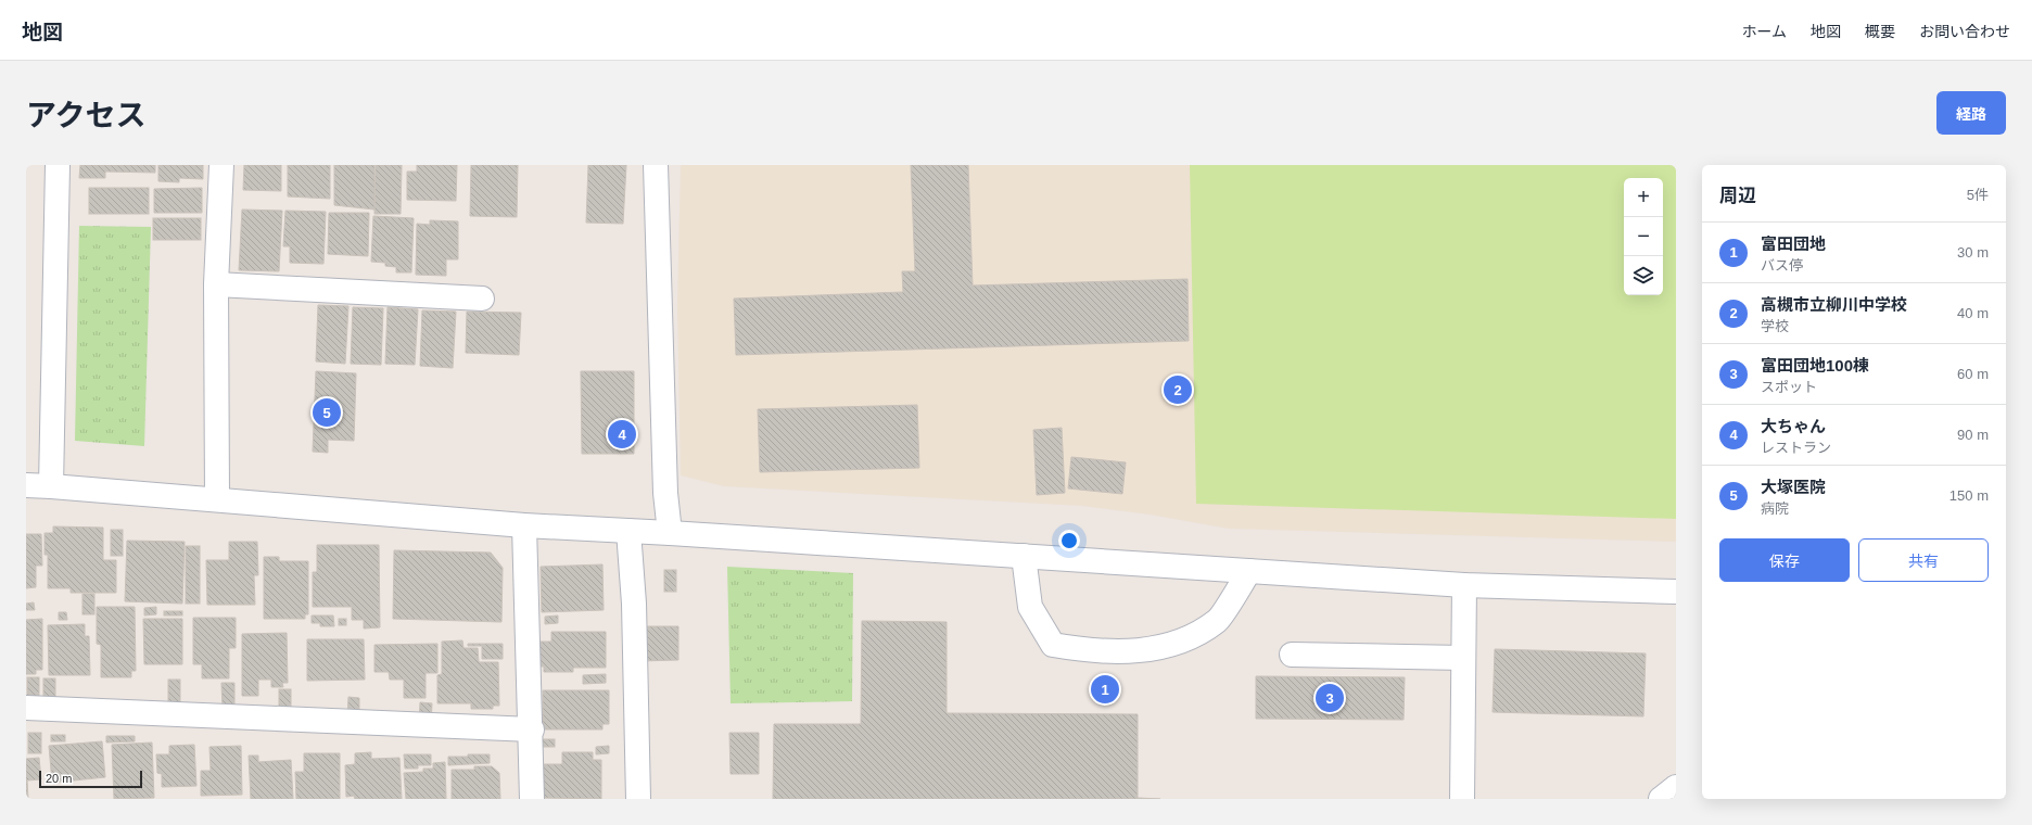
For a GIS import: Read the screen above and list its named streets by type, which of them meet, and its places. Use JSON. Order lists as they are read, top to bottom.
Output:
{
  "scale_bar": "20 m",
  "page": {
    "header": "地図",
    "nav": [
      "ホーム",
      "地図",
      "概要",
      "お問い合わせ"
    ],
    "title": "アクセス",
    "buttons": [
      "経路",
      ["保存", "共有"]
    ],
    "heading": ["周辺", "5件"],
    "map_buttons": ["+", "−"],
    "list": [
      {
        "mark": "1",
        "name": "富田団地",
        "note": "バス停",
        "value": "30 m"
      },
      {
        "mark": "2",
        "name": "高槻市立柳川中学校",
        "note": "学校",
        "value": "40 m"
      },
      {
        "mark": "3",
        "name": "富田団地100棟",
        "note": "スポット",
        "value": "60 m"
      },
      {
        "mark": "4",
        "name": "大ちゃん",
        "note": "レストラン",
        "value": "90 m"
      },
      {
        "mark": "5",
        "name": "大塚医院",
        "note": "病院",
        "value": "150 m"
      }
    ],
    "pins": [
      "2",
      "5",
      "4",
      "1",
      "3"
    ],
    "scale": "20 m"
  }
}
